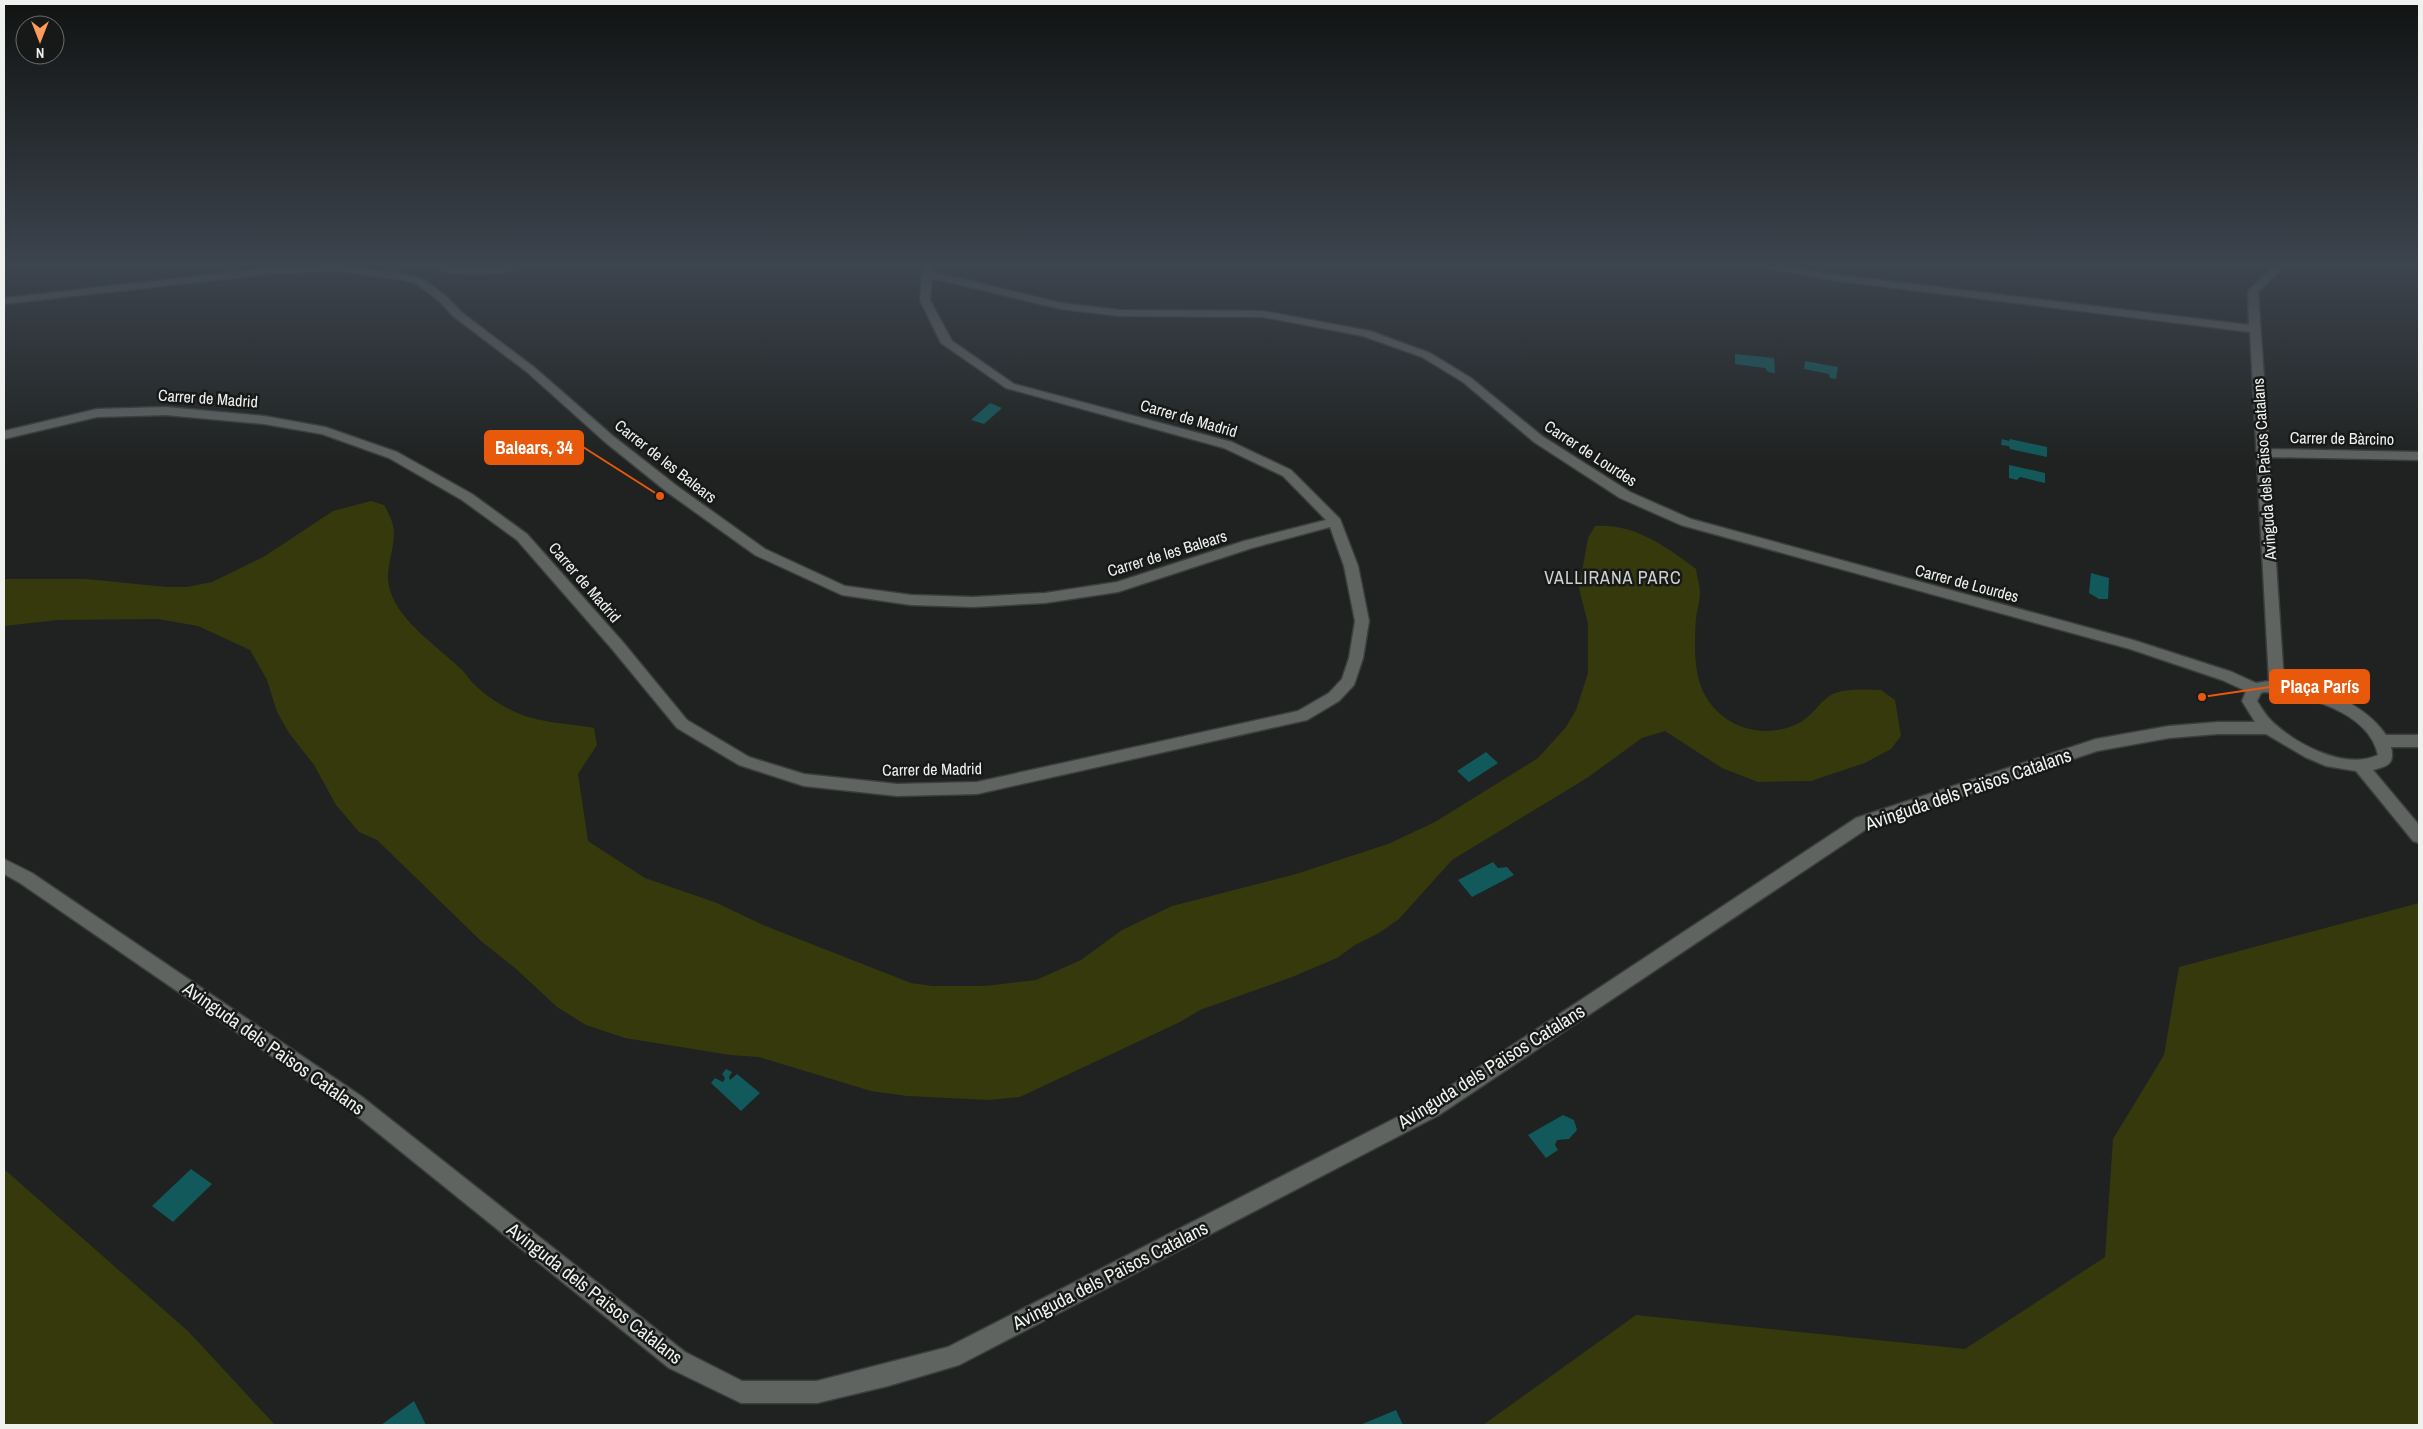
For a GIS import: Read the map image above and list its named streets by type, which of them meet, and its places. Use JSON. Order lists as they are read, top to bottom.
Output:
{
  "streets": {
    "street": [
      "Carrer de Madrid",
      "Carrer de Bàrcino",
      "Carrer de Lourdes",
      "Carrer de les Balears",
      "Avinguda dels Països Catalans"
    ]
  },
  "crossings": [
    ["Carrer de Madrid", "Carrer de les Balears"],
    ["Carrer de Bàrcino", "Avinguda dels Països Catalans"]
  ],
  "districts": ["VALLIRANA PARC"],
  "places": ["Balears, 34", "Plaça París"],
  "north": "bottom"
}
